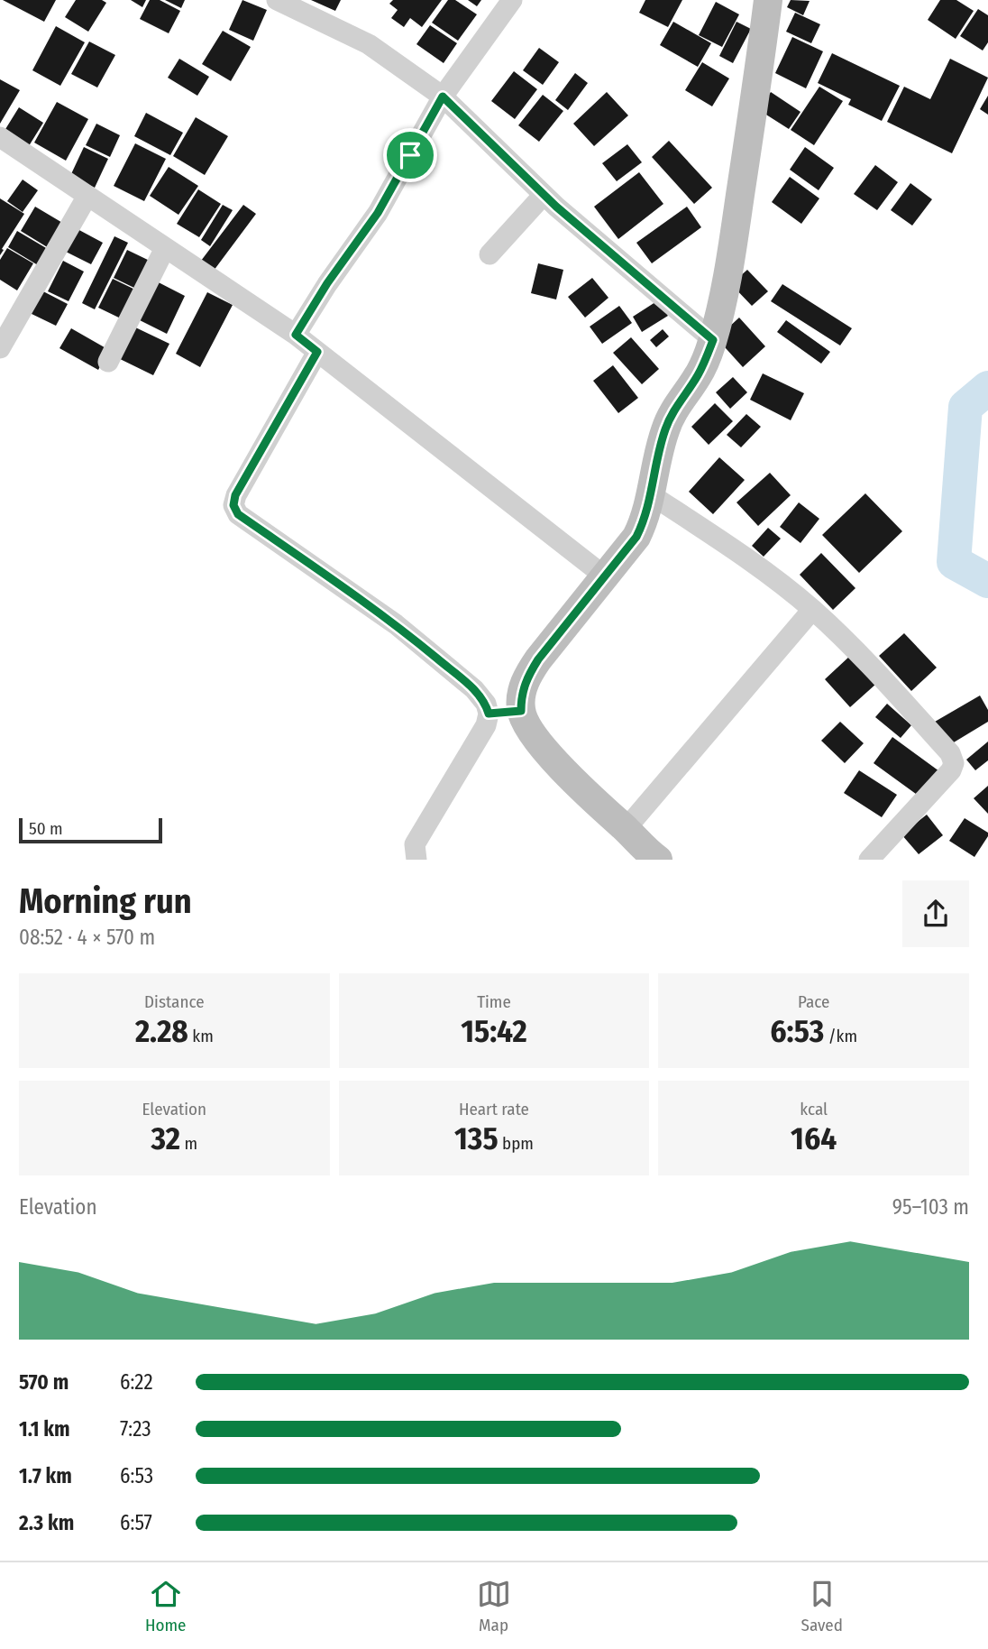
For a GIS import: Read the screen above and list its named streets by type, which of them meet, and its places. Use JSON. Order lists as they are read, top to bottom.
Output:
{
  "scale_bar": "50 m",
  "page": {
    "scale": "50 m",
    "heading": ["Morning run", "08:52 · 4 × 570 m"],
    "stats": [
      ["Distance", "2.28 km"],
      ["Time", "15:42"],
      ["Pace", "6:53 /km"],
      ["Elevation", "32 m"],
      ["Heart rate", "135 bpm"],
      ["kcal", "164"]
    ],
    "chart": ["Elevation", "95–103 m"],
    "list": [
      {
        "name": "570 m",
        "note": "6:22"
      },
      {
        "name": "1.1 km",
        "note": "7:23"
      },
      {
        "name": "1.7 km",
        "note": "6:53"
      },
      {
        "name": "2.3 km",
        "note": "6:57"
      }
    ],
    "tabs": ["Home", "Map", "Saved"]
  }
}
